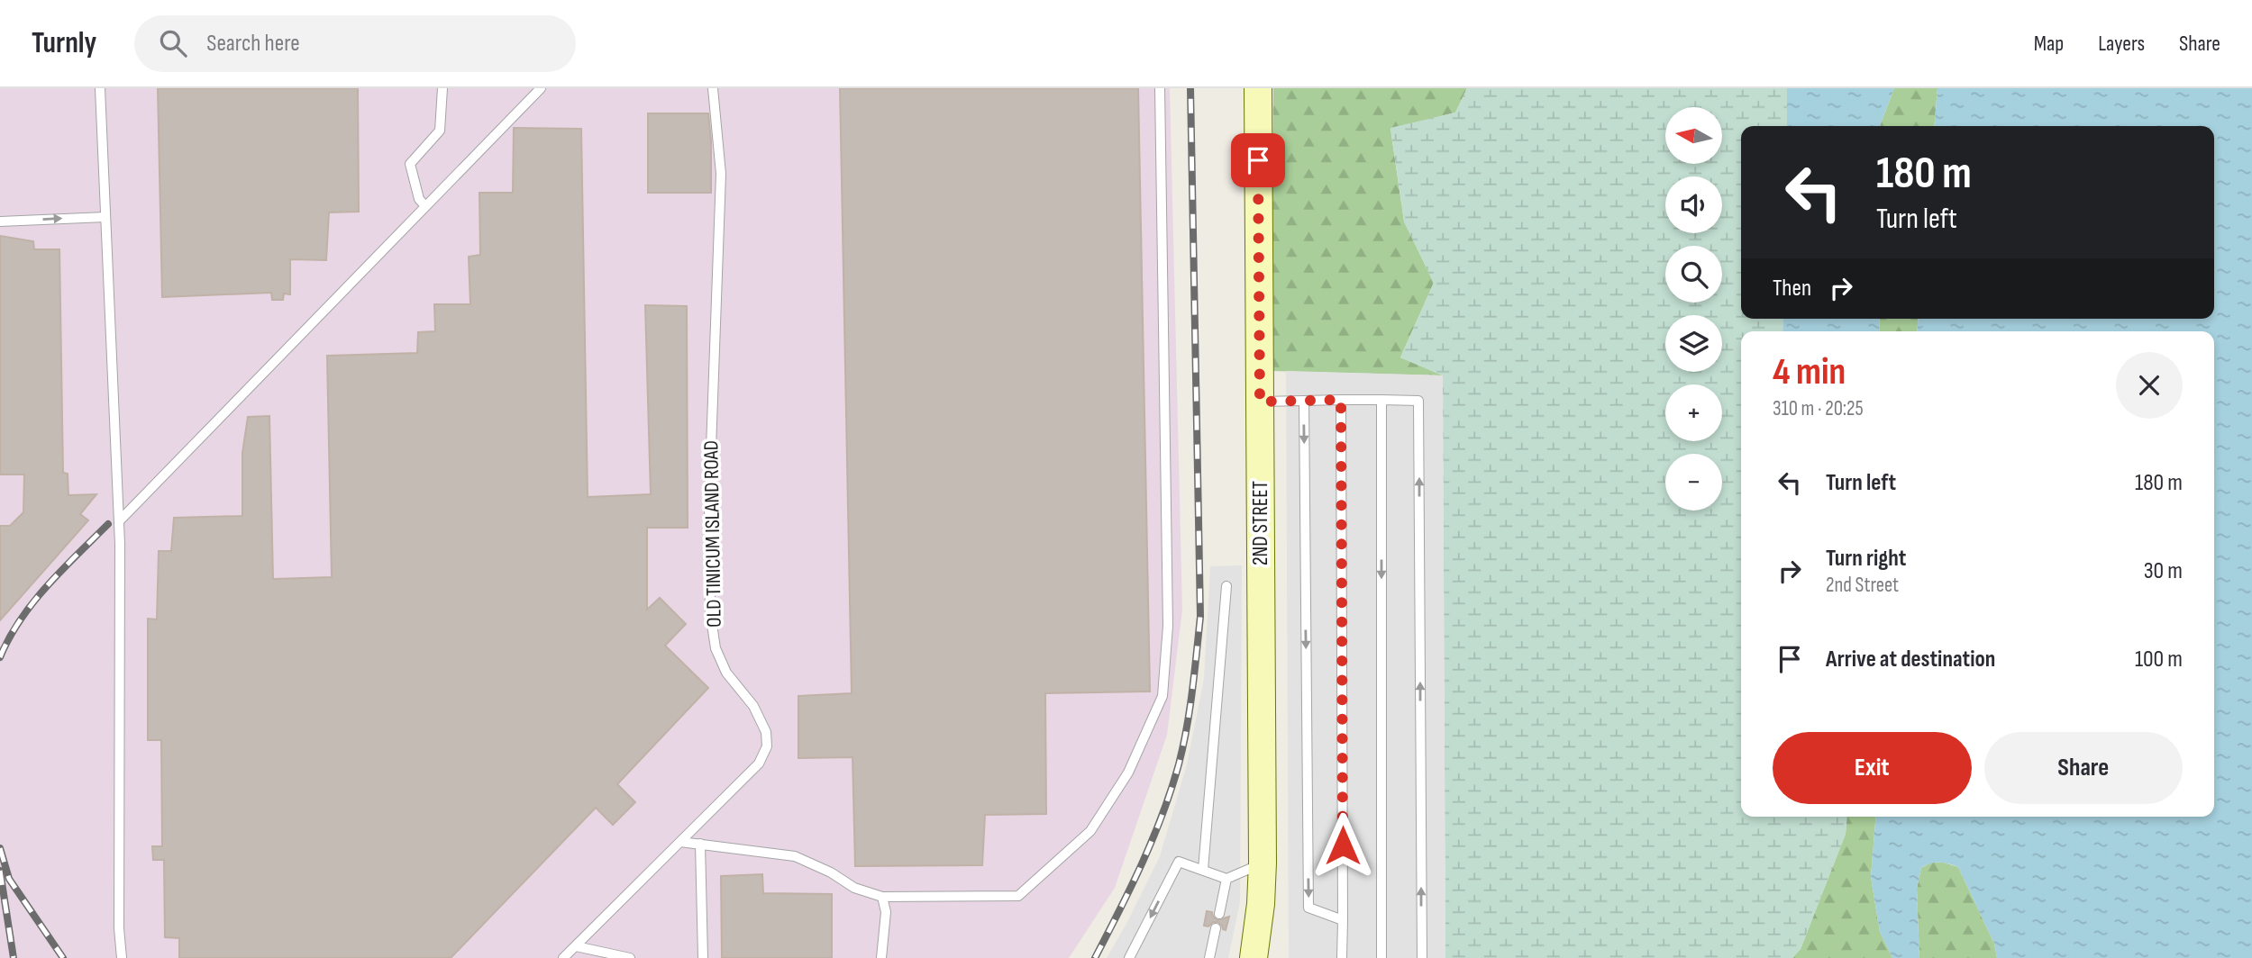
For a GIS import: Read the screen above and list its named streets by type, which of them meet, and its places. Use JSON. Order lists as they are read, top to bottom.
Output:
{
  "streets": {
    "street": ["2ND STREET"],
    "lane": ["OLD TINICUM ISLAND ROAD"]
  },
  "north": "left",
  "page": {
    "header": "Turnly",
    "search": "Search here",
    "nav": ["Map", "Layers", "Share"],
    "map_buttons": ["+", "−"],
    "turn": ["180 m", "Turn left"],
    "then": "Then",
    "heading": ["4 min", "310 m · 20:25"],
    "list": [
      {
        "name": "Turn left",
        "value": "180 m"
      },
      {
        "name": "Turn right",
        "note": "2nd Street",
        "value": "30 m"
      },
      {
        "name": "Arrive at destination",
        "value": "100 m"
      }
    ],
    "buttons": ["Exit", "Share"]
  }
}
